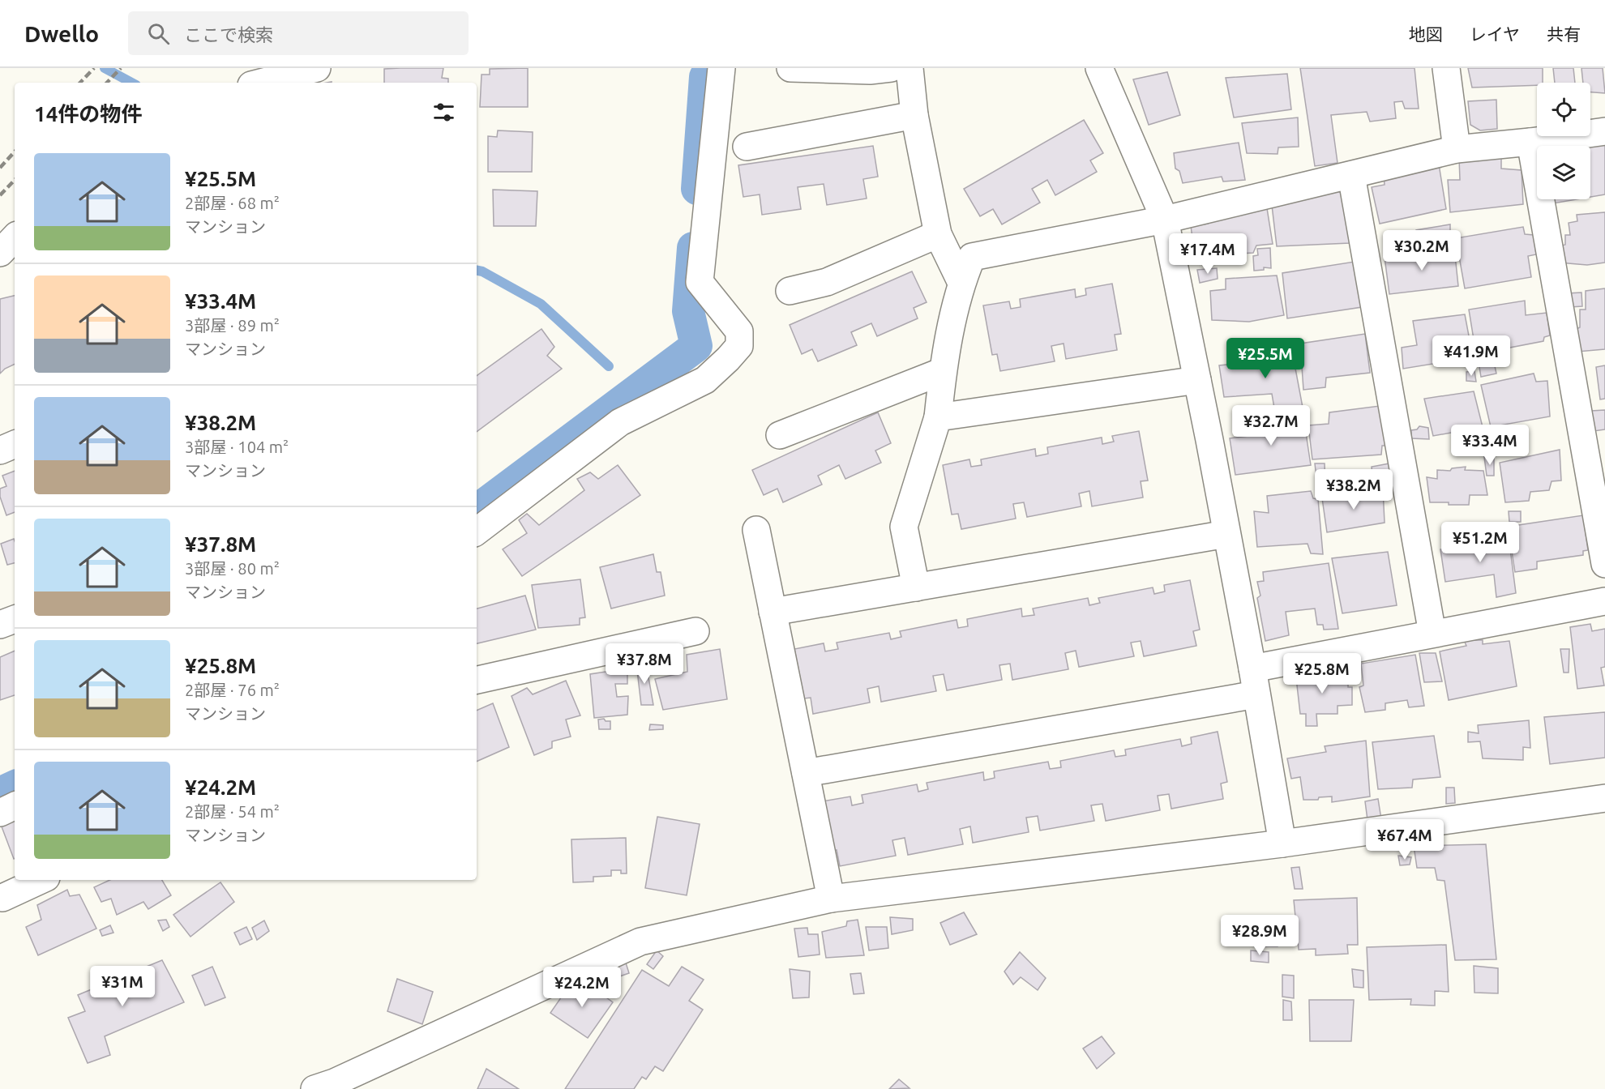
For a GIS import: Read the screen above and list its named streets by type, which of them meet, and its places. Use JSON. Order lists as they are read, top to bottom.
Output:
{
  "page": {
    "header": "Dwello",
    "search": "ここで検索",
    "nav": ["地図", "レイヤ", "共有"],
    "heading": "14件の物件",
    "list": [
      {
        "name": "¥25.5M",
        "note": "2部屋 · 68 m² · マンション"
      },
      {
        "name": "¥33.4M",
        "note": "3部屋 · 89 m² · マンション"
      },
      {
        "name": "¥38.2M",
        "note": "3部屋 · 104 m² · マンション"
      },
      {
        "name": "¥37.8M",
        "note": "3部屋 · 80 m² · マンション"
      },
      {
        "name": "¥25.8M",
        "note": "2部屋 · 76 m² · マンション"
      },
      {
        "name": "¥24.2M",
        "note": "2部屋 · 54 m² · マンション"
      }
    ],
    "price": [
      "¥30.2M",
      "¥17.4M",
      "¥41.9M",
      "¥25.5M",
      "¥32.7M",
      "¥33.4M",
      "¥38.2M",
      "¥51.2M",
      "¥37.8M",
      "¥25.8M",
      "¥67.4M",
      "¥28.9M",
      "¥31M",
      "¥24.2M"
    ]
  }
}
